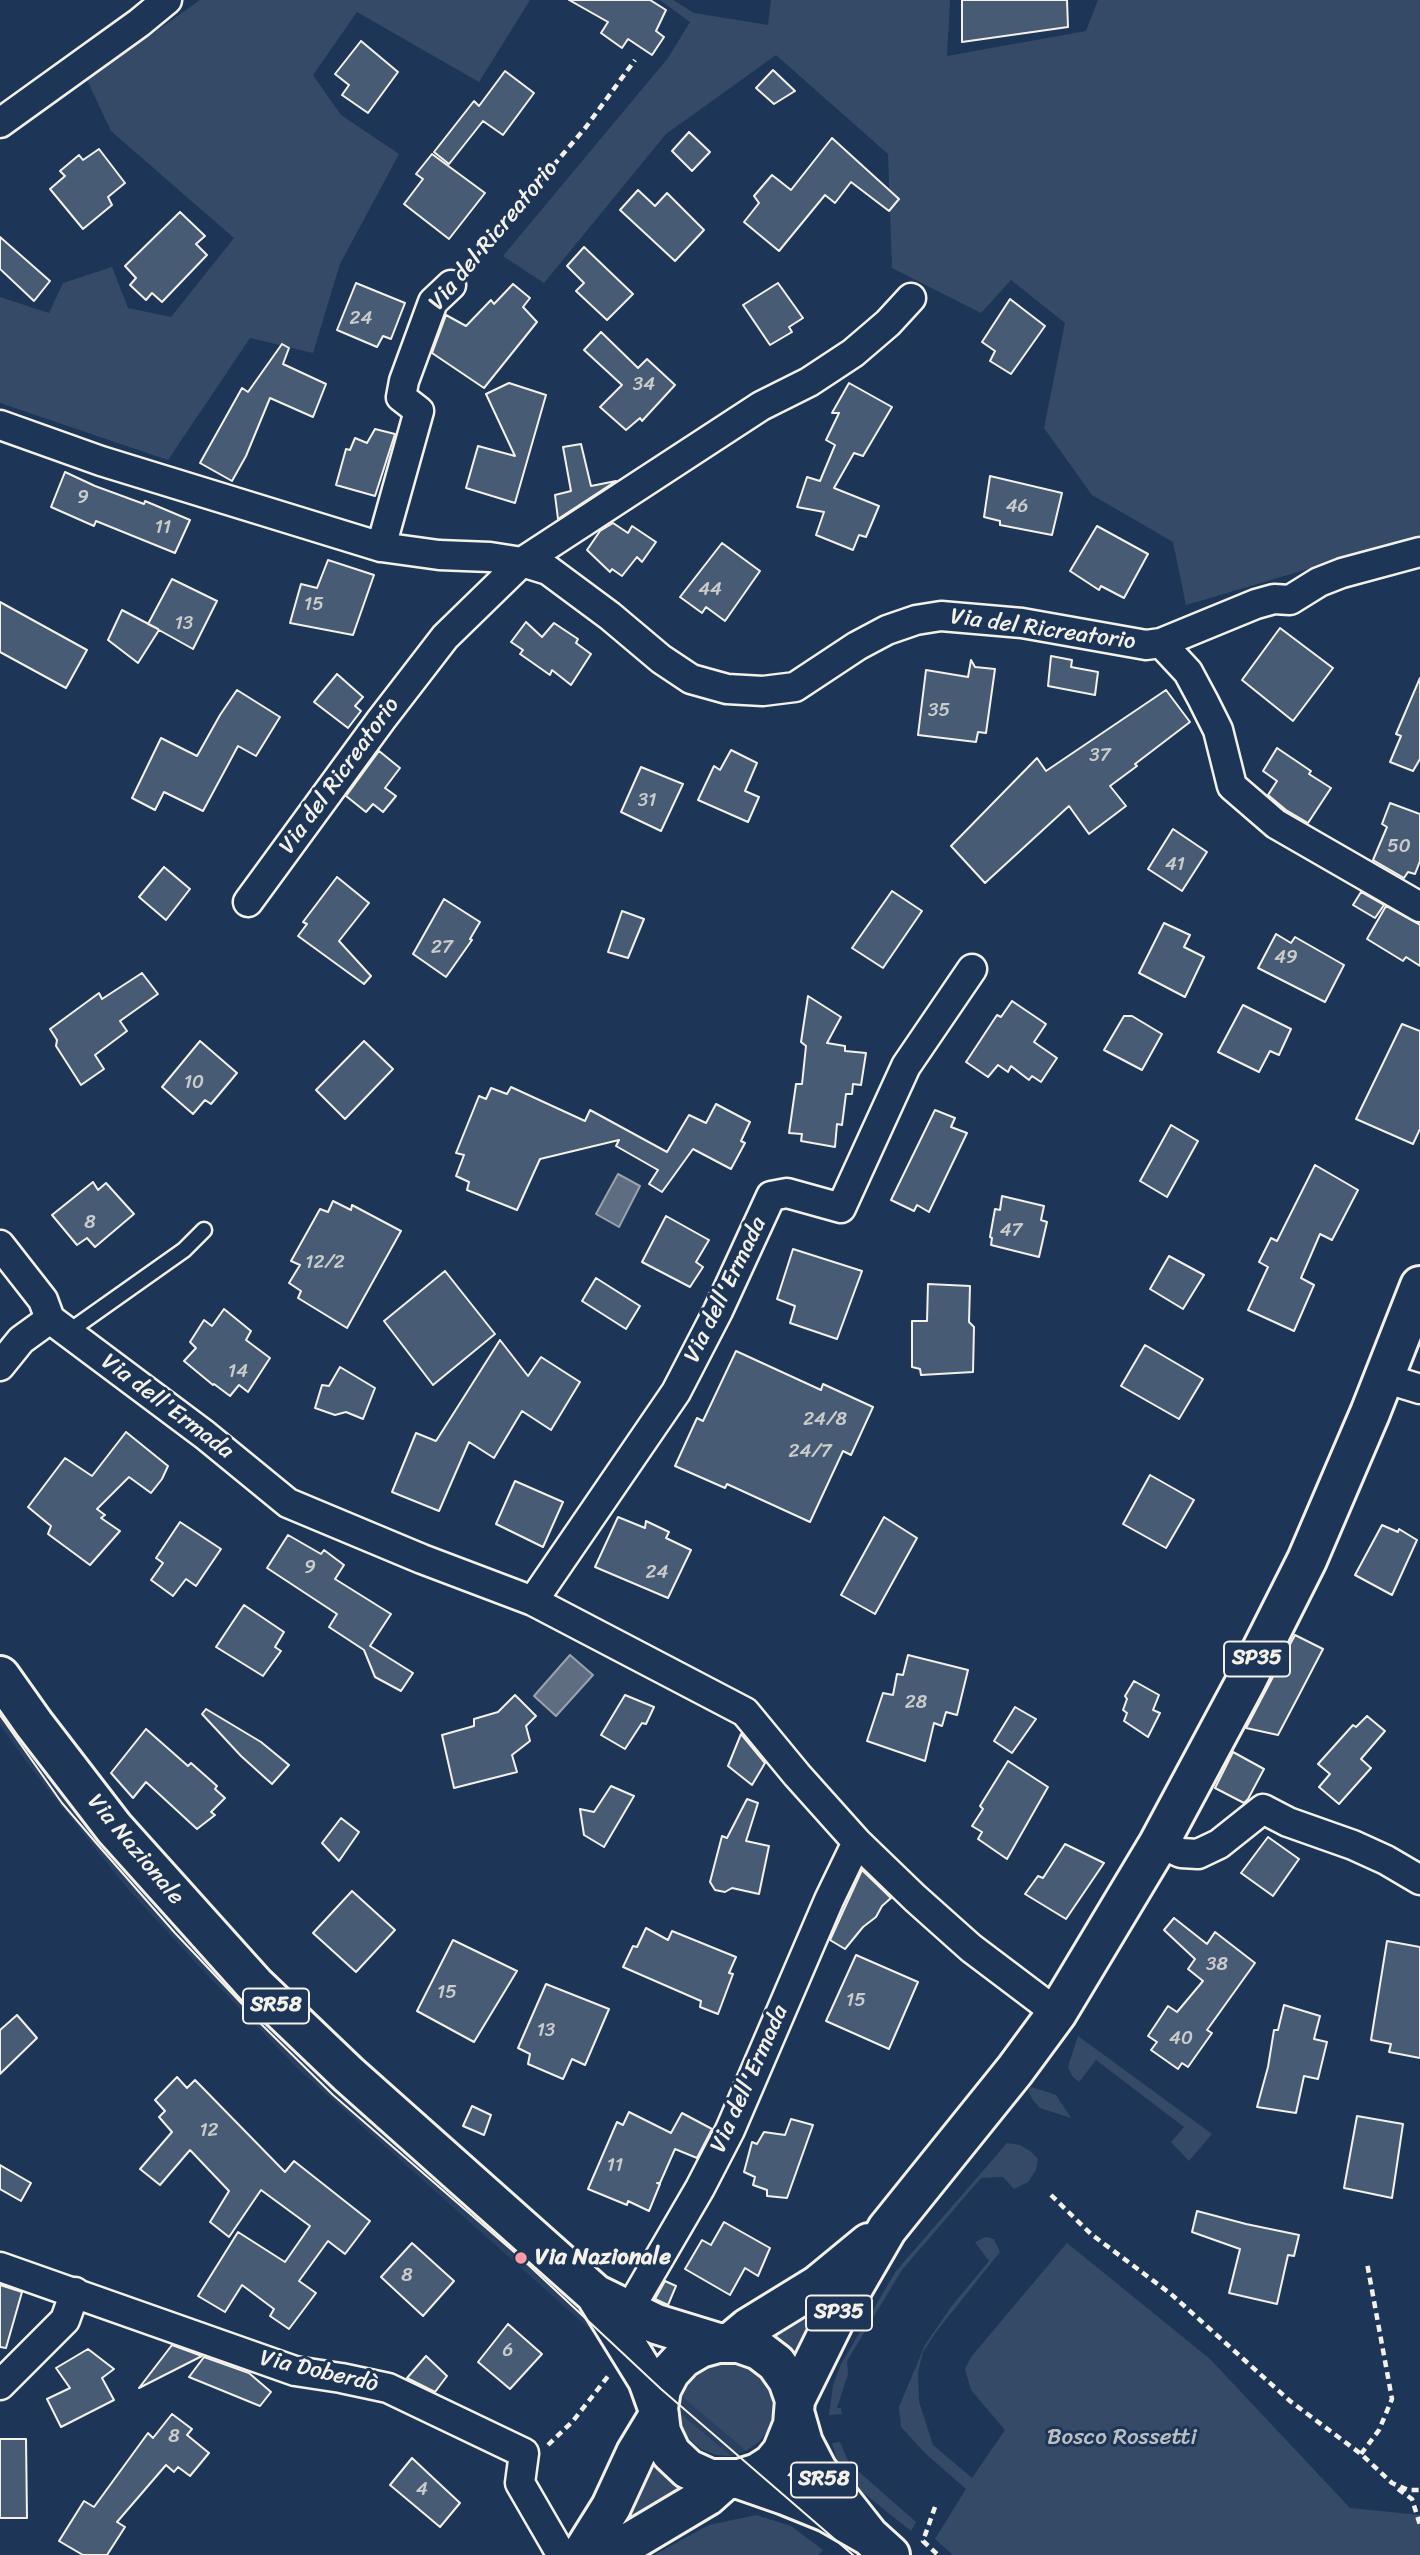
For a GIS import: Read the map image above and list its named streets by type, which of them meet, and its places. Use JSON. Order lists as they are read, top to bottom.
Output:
{
  "streets": {
    "main road": ["SP35", "Via Nazionale", "SR58"],
    "street": ["Via del Ricreatorio", "Via dell'Ermada", "Via Doberdò"]
  },
  "crossings": [
    ["Via dell'Ermada", "SP35"],
    ["Via dell'Ermada", "Via Nazionale"],
    ["SP35", "Via Nazionale"],
    ["SP35", "SR58"],
    ["Via Nazionale", "SR58"]
  ],
  "parks": ["Bosco Rossetti"],
  "places": ["Via Nazionale"],
  "house_numbers": [
    "24",
    "34",
    "9",
    "46",
    "11",
    "44",
    "15",
    "13",
    "35",
    "37",
    "31",
    "50",
    "41",
    "27",
    "49",
    "10",
    "8",
    "47",
    "12/2",
    "14",
    "24/8",
    "24/7",
    "9",
    "24",
    "28",
    "38",
    "15",
    "15",
    "13",
    "40",
    "12",
    "11",
    "8",
    "6",
    "8",
    "4"
  ]
}
